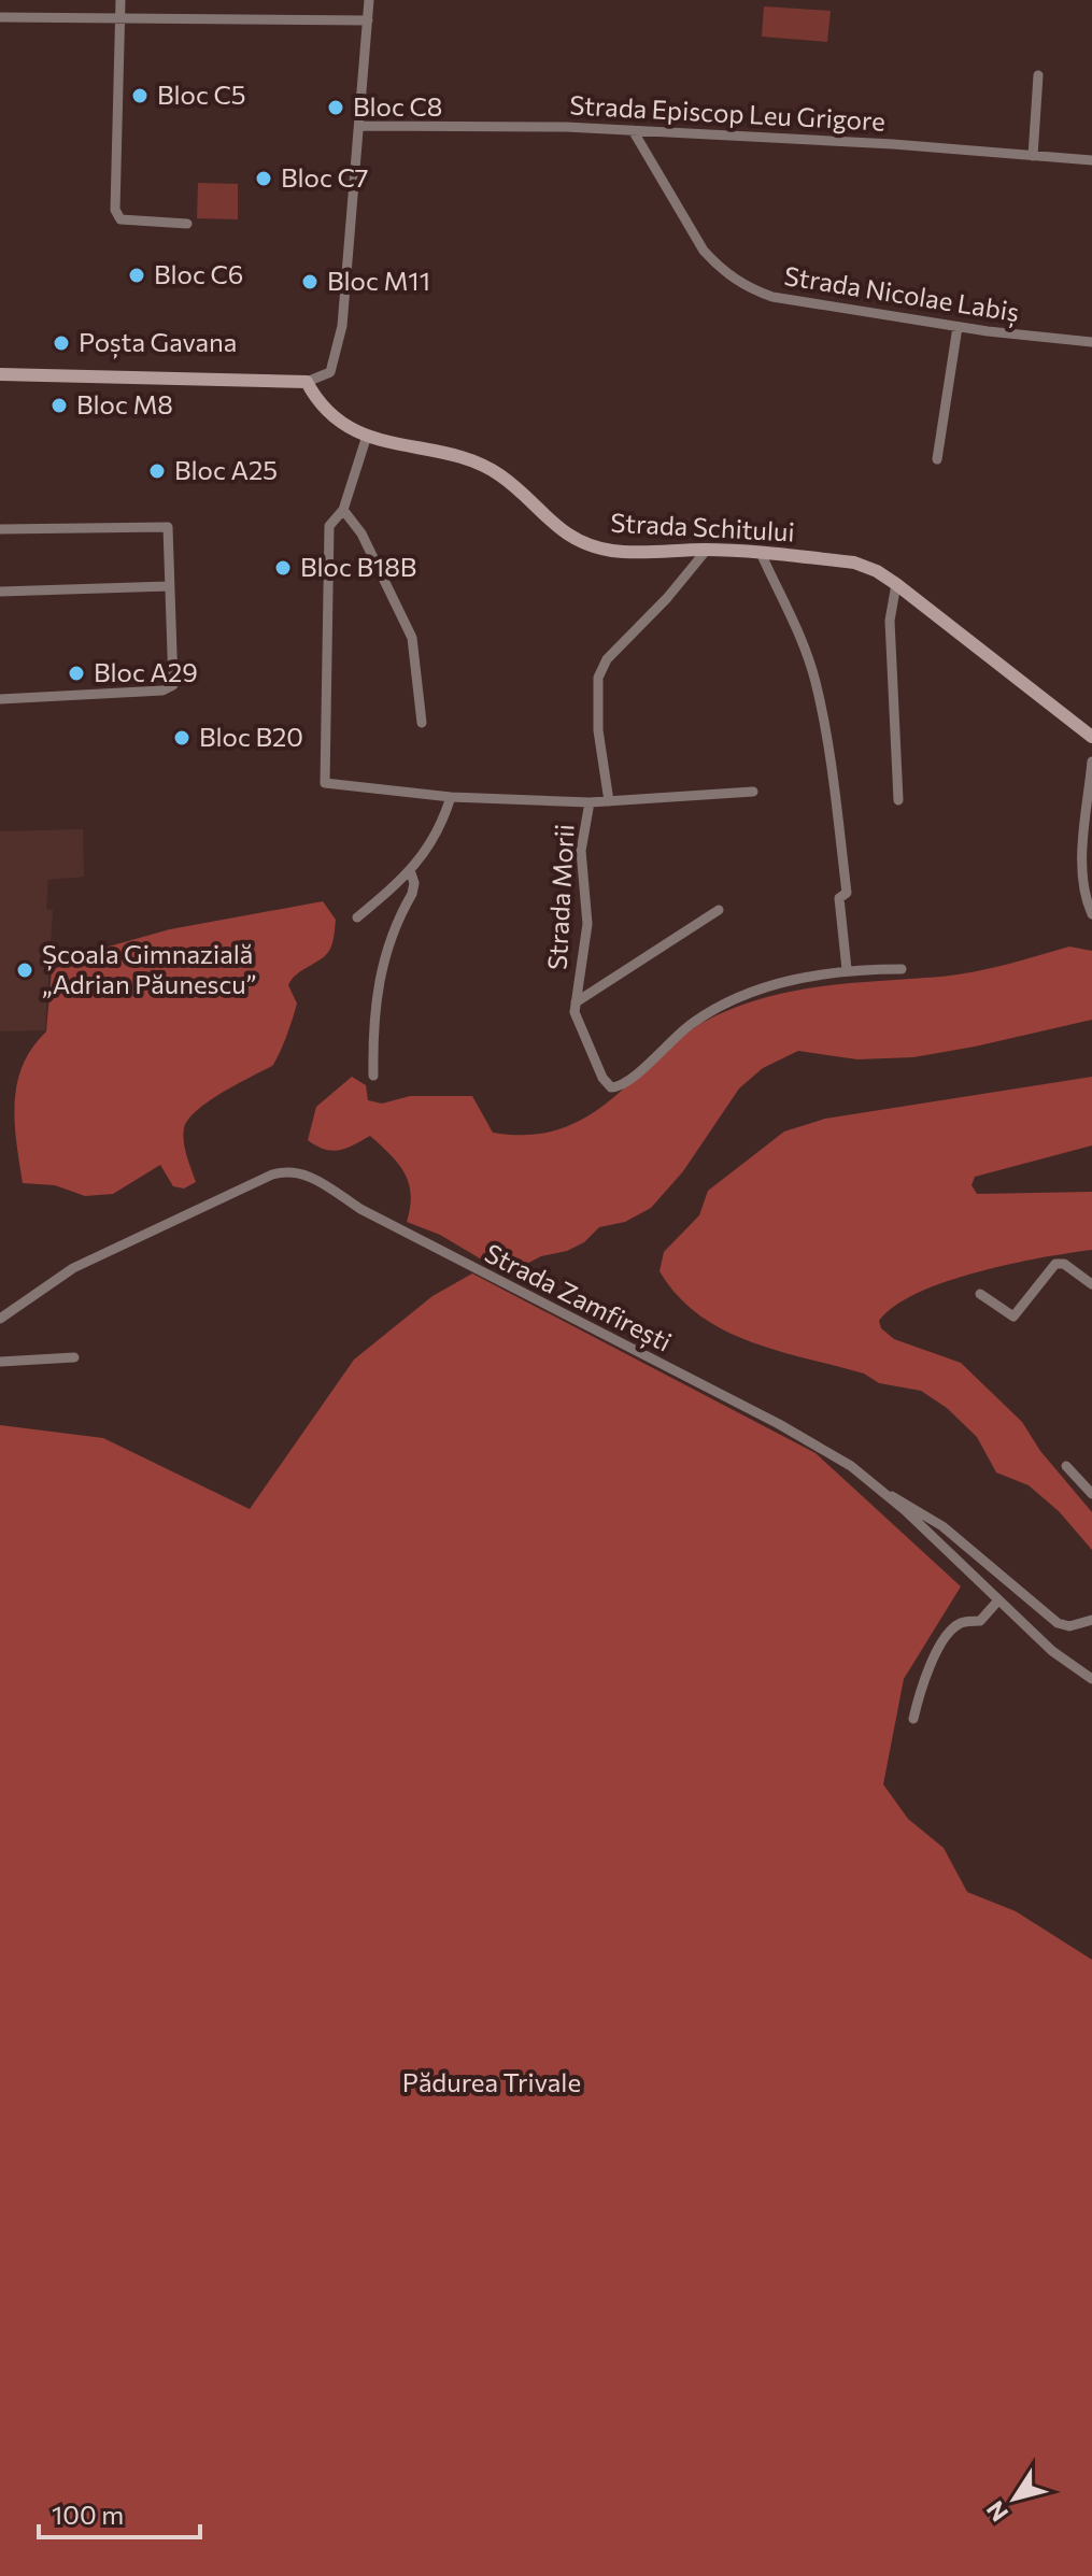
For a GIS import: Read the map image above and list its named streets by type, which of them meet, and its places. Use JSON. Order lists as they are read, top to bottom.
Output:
{
  "streets": {
    "main road": ["Strada Schitului"],
    "street": [
      "Strada Episcop Leu Grigore",
      "Strada Nicolae Labiș",
      "Strada Morii",
      "Strada Zamfirești"
    ]
  },
  "crossings": [
    ["Strada Episcop Leu Grigore", "Strada Nicolae Labiș"],
    ["Strada Schitului", "Strada Morii"]
  ],
  "parks": ["Pădurea Trivale"],
  "places": [
    "Bloc C5",
    "Bloc C8",
    "Bloc C7",
    "Bloc C6",
    "Bloc M11",
    "Poșta Gavana",
    "Bloc M8",
    "Bloc A25",
    "Bloc B18B",
    "Bloc A29",
    "Bloc B20",
    "Școala Gimnazială „Adrian Păunescu”"
  ],
  "scale_bar": "100 m",
  "north": "bottom left"
}
